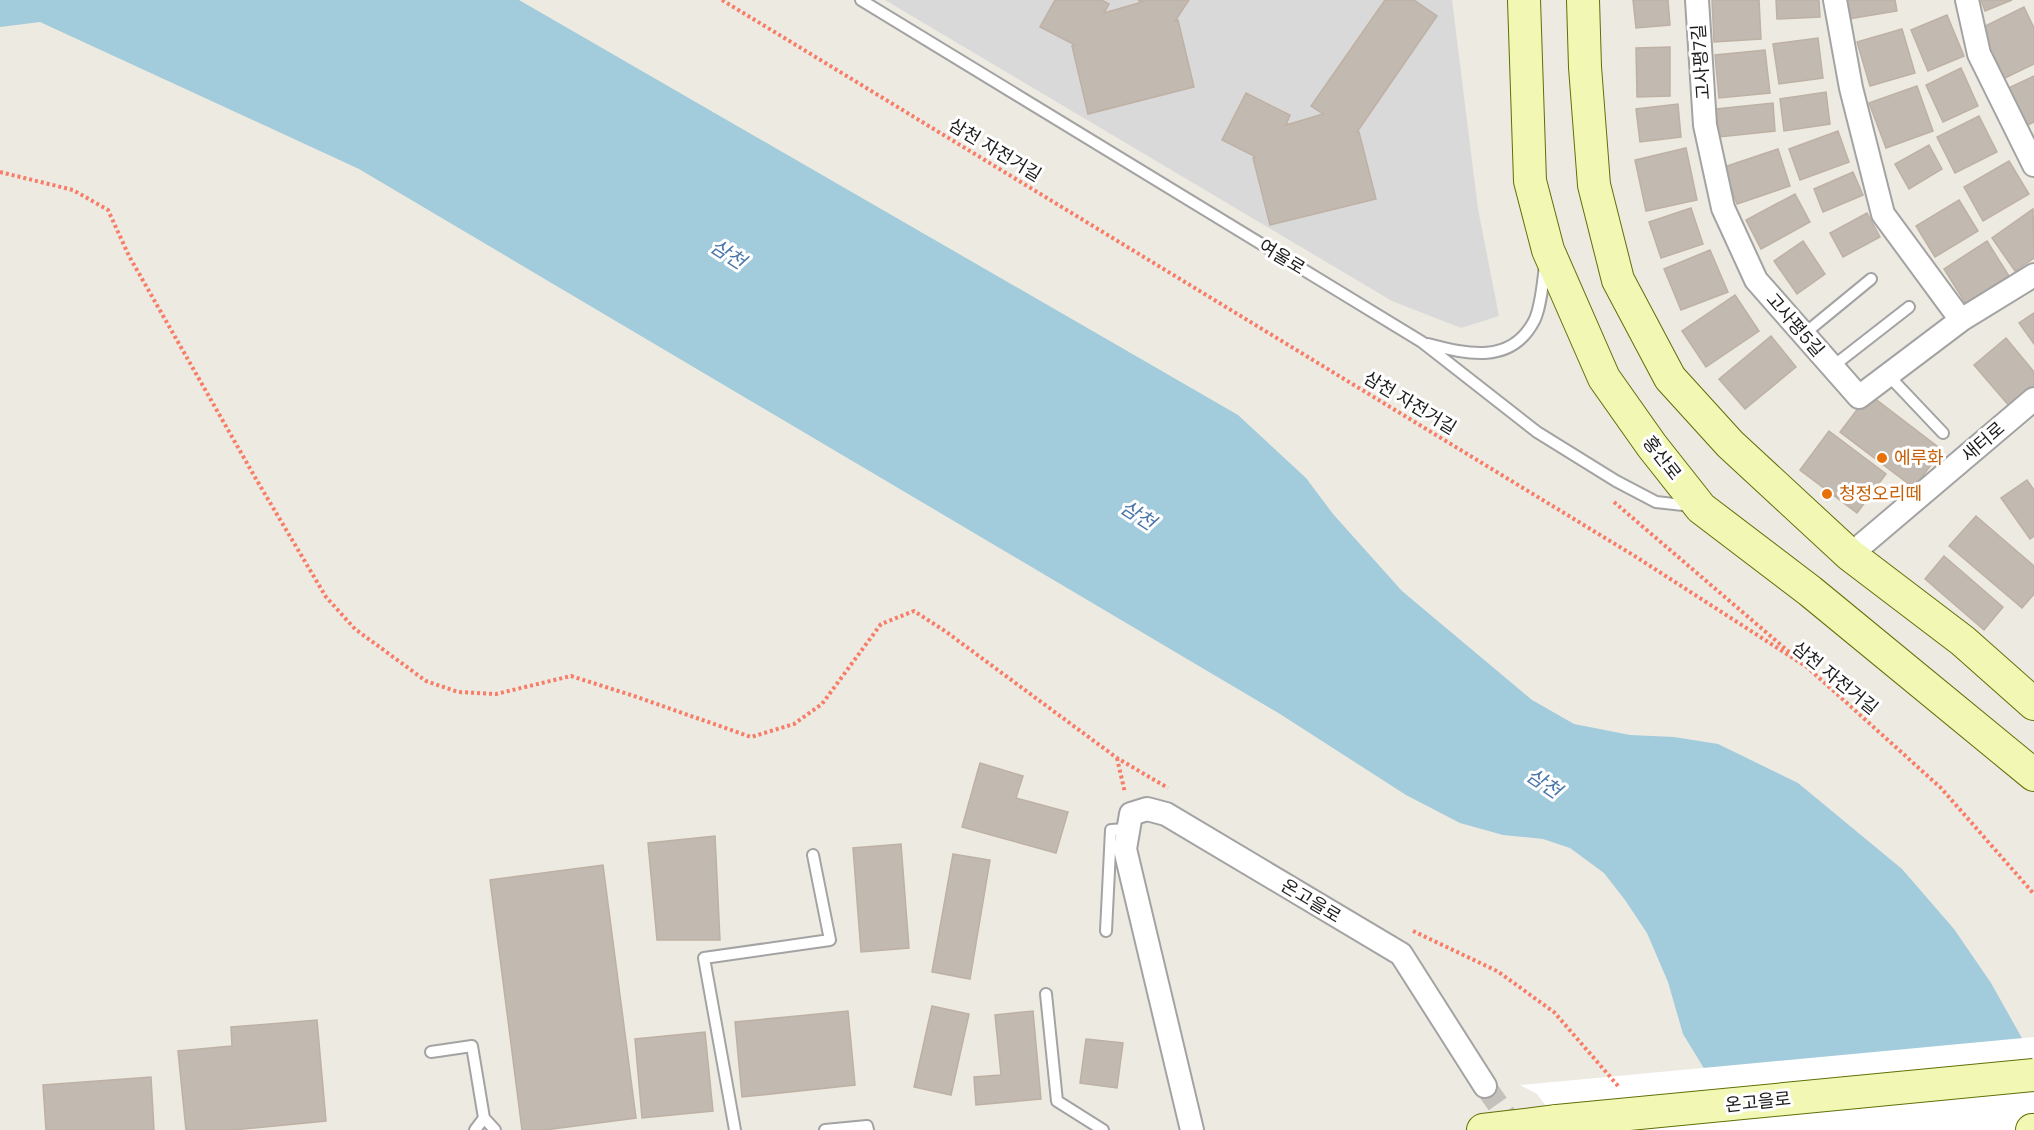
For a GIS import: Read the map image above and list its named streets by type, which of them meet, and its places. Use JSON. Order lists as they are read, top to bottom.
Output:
{
  "streets": {
    "street": [
      "고사평7길",
      "고사평5길",
      "새터로",
      "홍산로",
      "온고을로"
    ],
    "lane": ["여울로"],
    "path": ["삼천 자전거길"]
  },
  "crossings": [
    ["고사평7길", "고사평5길"],
    ["여울로", "홍산로"]
  ],
  "water": ["삼천"],
  "places": ["에루화", "청정오리떼"]
}
